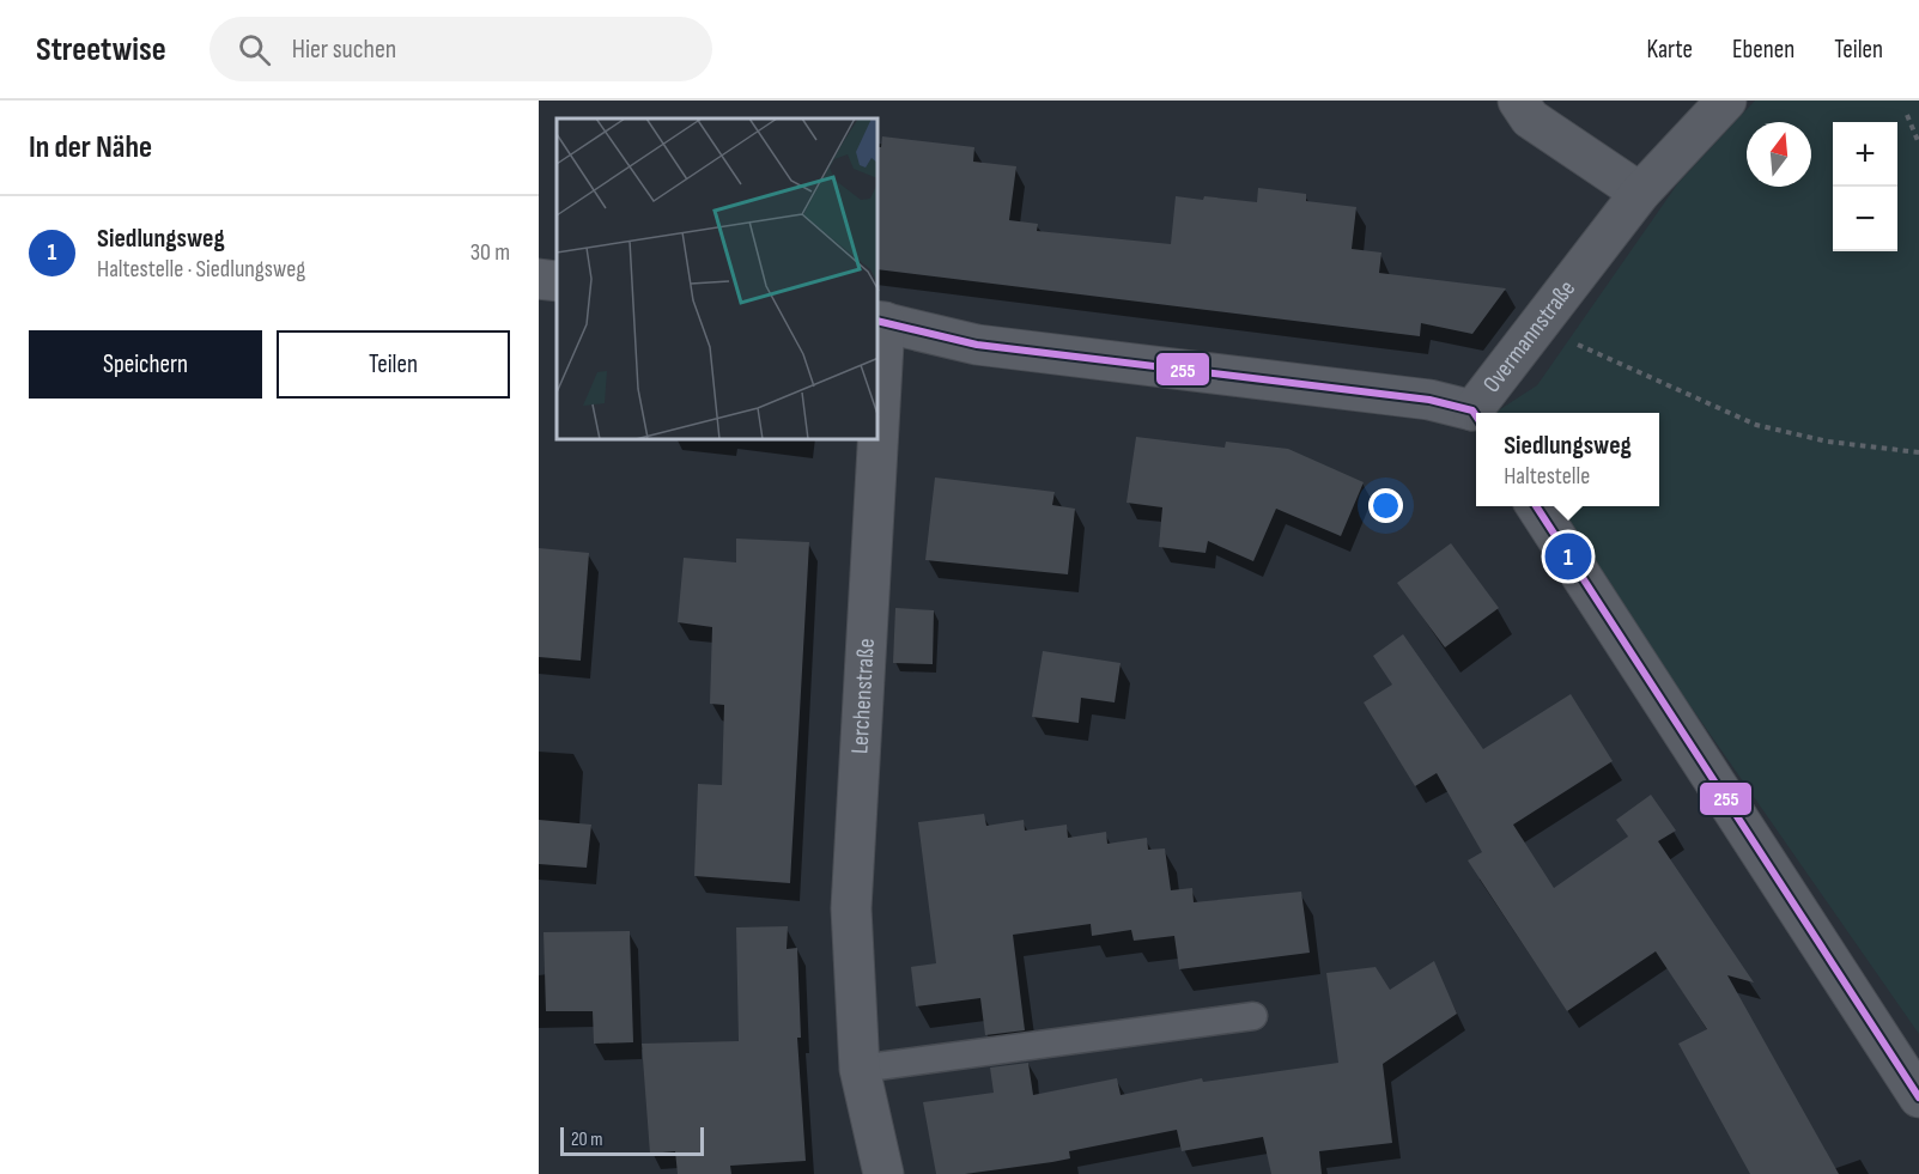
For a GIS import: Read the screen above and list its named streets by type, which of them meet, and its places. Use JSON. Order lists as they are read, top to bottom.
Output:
{
  "streets": {
    "street": ["Overmannstraße", "Lerchenstraße"]
  },
  "crossings": [
    ["Overmannstraße", "Lerchenstraße"]
  ],
  "lines": ["transit line 255"],
  "scale_bar": "20 m",
  "north": "top",
  "page": {
    "header": "Streetwise",
    "search": "Hier suchen",
    "nav": ["Karte", "Ebenen", "Teilen"],
    "heading": "In der Nähe",
    "map_buttons": ["+", "−"],
    "list": [
      {
        "mark": "1",
        "name": "Siedlungsweg",
        "note": "Haltestelle · Siedlungsweg",
        "value": "30 m"
      }
    ],
    "buttons": ["Speichern", "Teilen"],
    "popup": ["Siedlungsweg", "Haltestelle"],
    "pins": "1",
    "scale": "20 m"
  }
}
